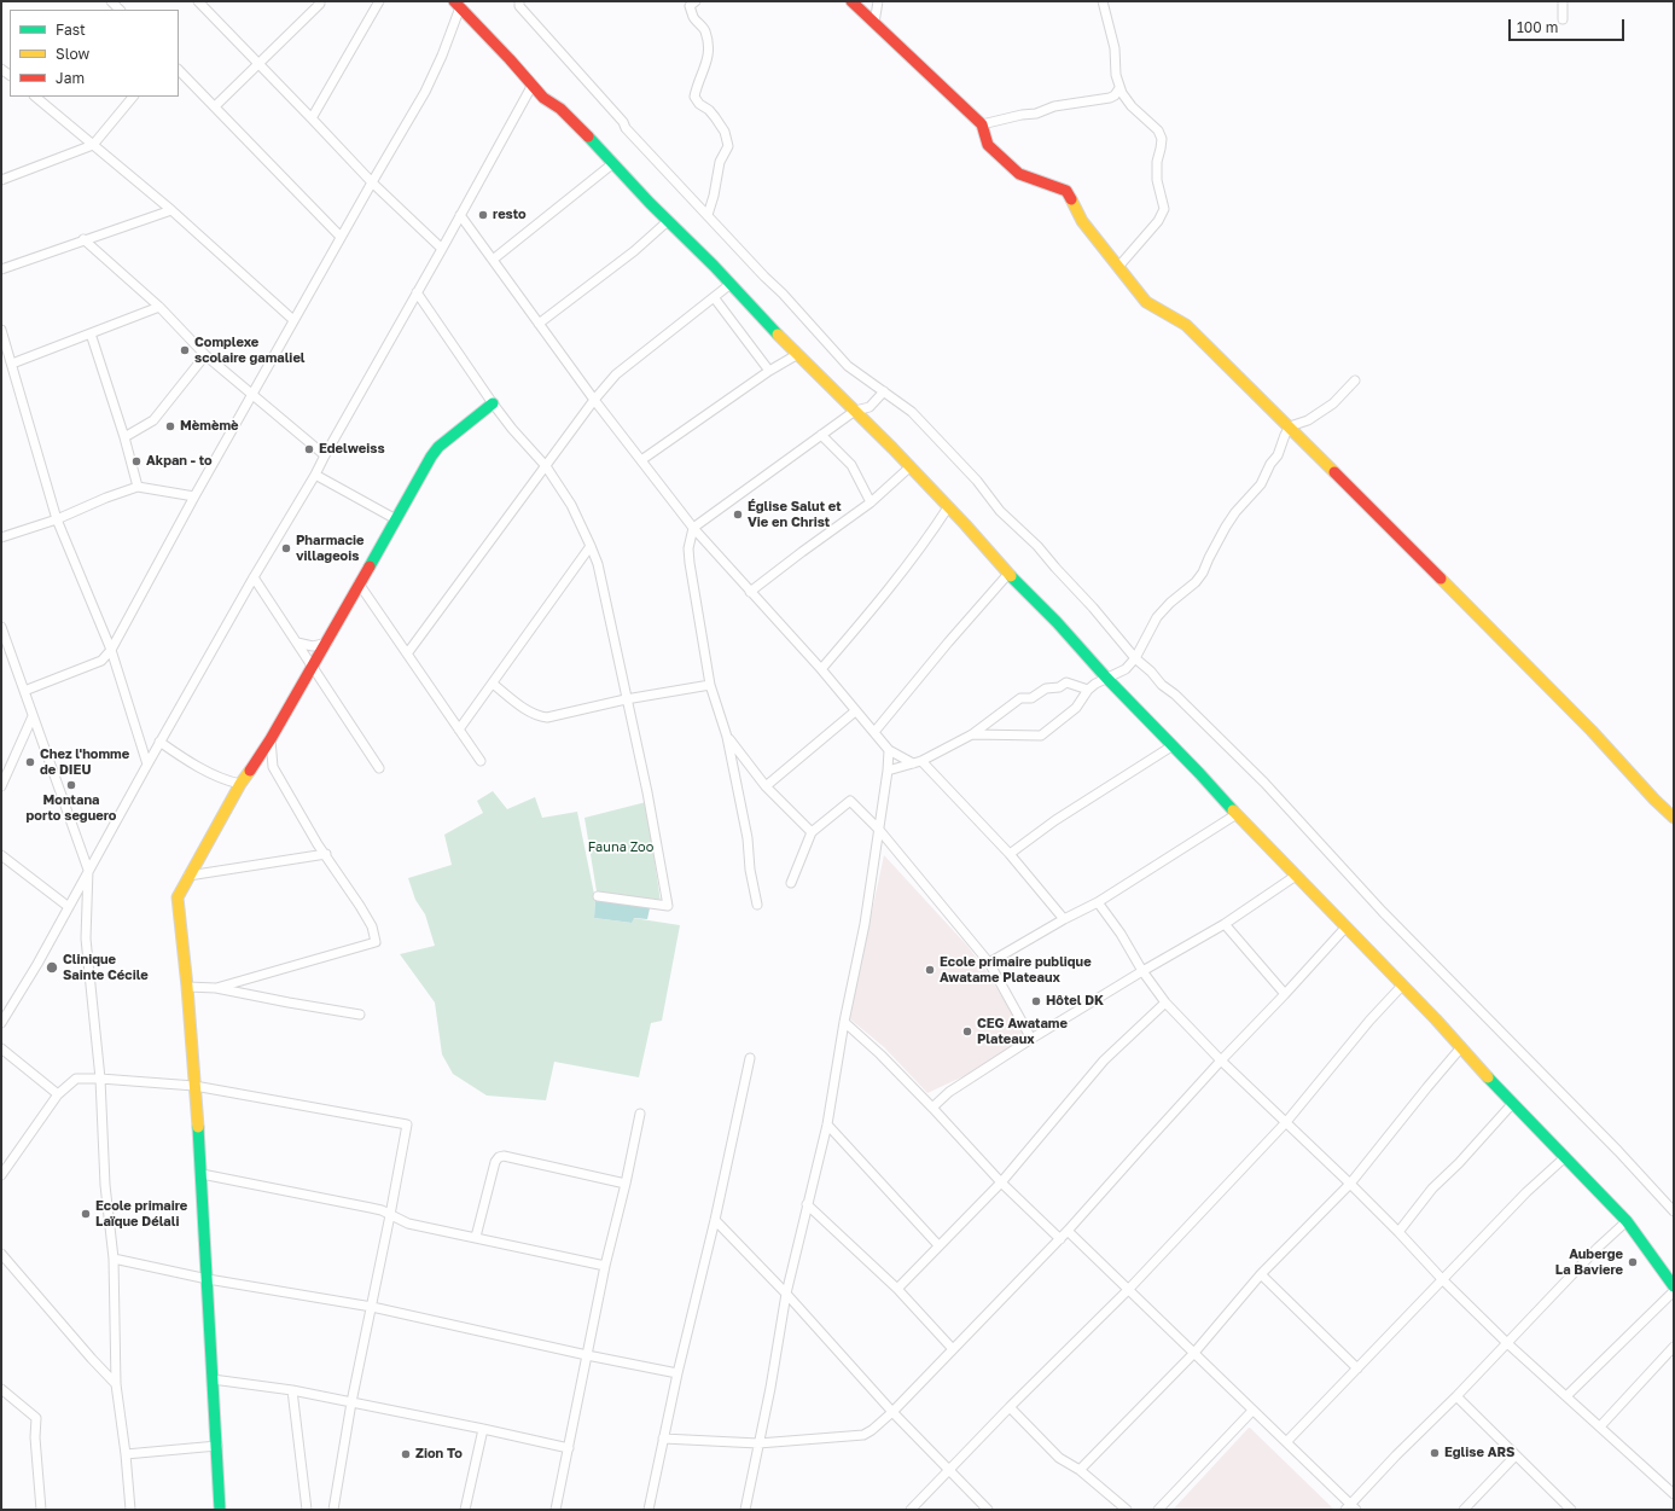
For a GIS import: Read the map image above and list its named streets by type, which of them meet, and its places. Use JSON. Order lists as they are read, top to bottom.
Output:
{
  "parks": ["Fauna Zoo"],
  "places": [
    "resto",
    "Complexe scolaire gamaliel",
    "Mèmèmè",
    "Edelweiss",
    "Akpan - to",
    "Église Salut et Vie en Christ",
    "Pharmacie villageois",
    "Chez l'homme de DIEU",
    "Montana porto seguero",
    "Clinique Sainte Cécile",
    "Ecole primaire publique Awatame Plateaux",
    "Hôtel DK",
    "CEG Awatame Plateaux",
    "Ecole primaire Laïque Délali",
    "Auberge La Baviere",
    "Eglise ARS",
    "Zion To"
  ],
  "legend": ["Fast", "Slow", "Jam"],
  "scale_bar": "100 m"
}
